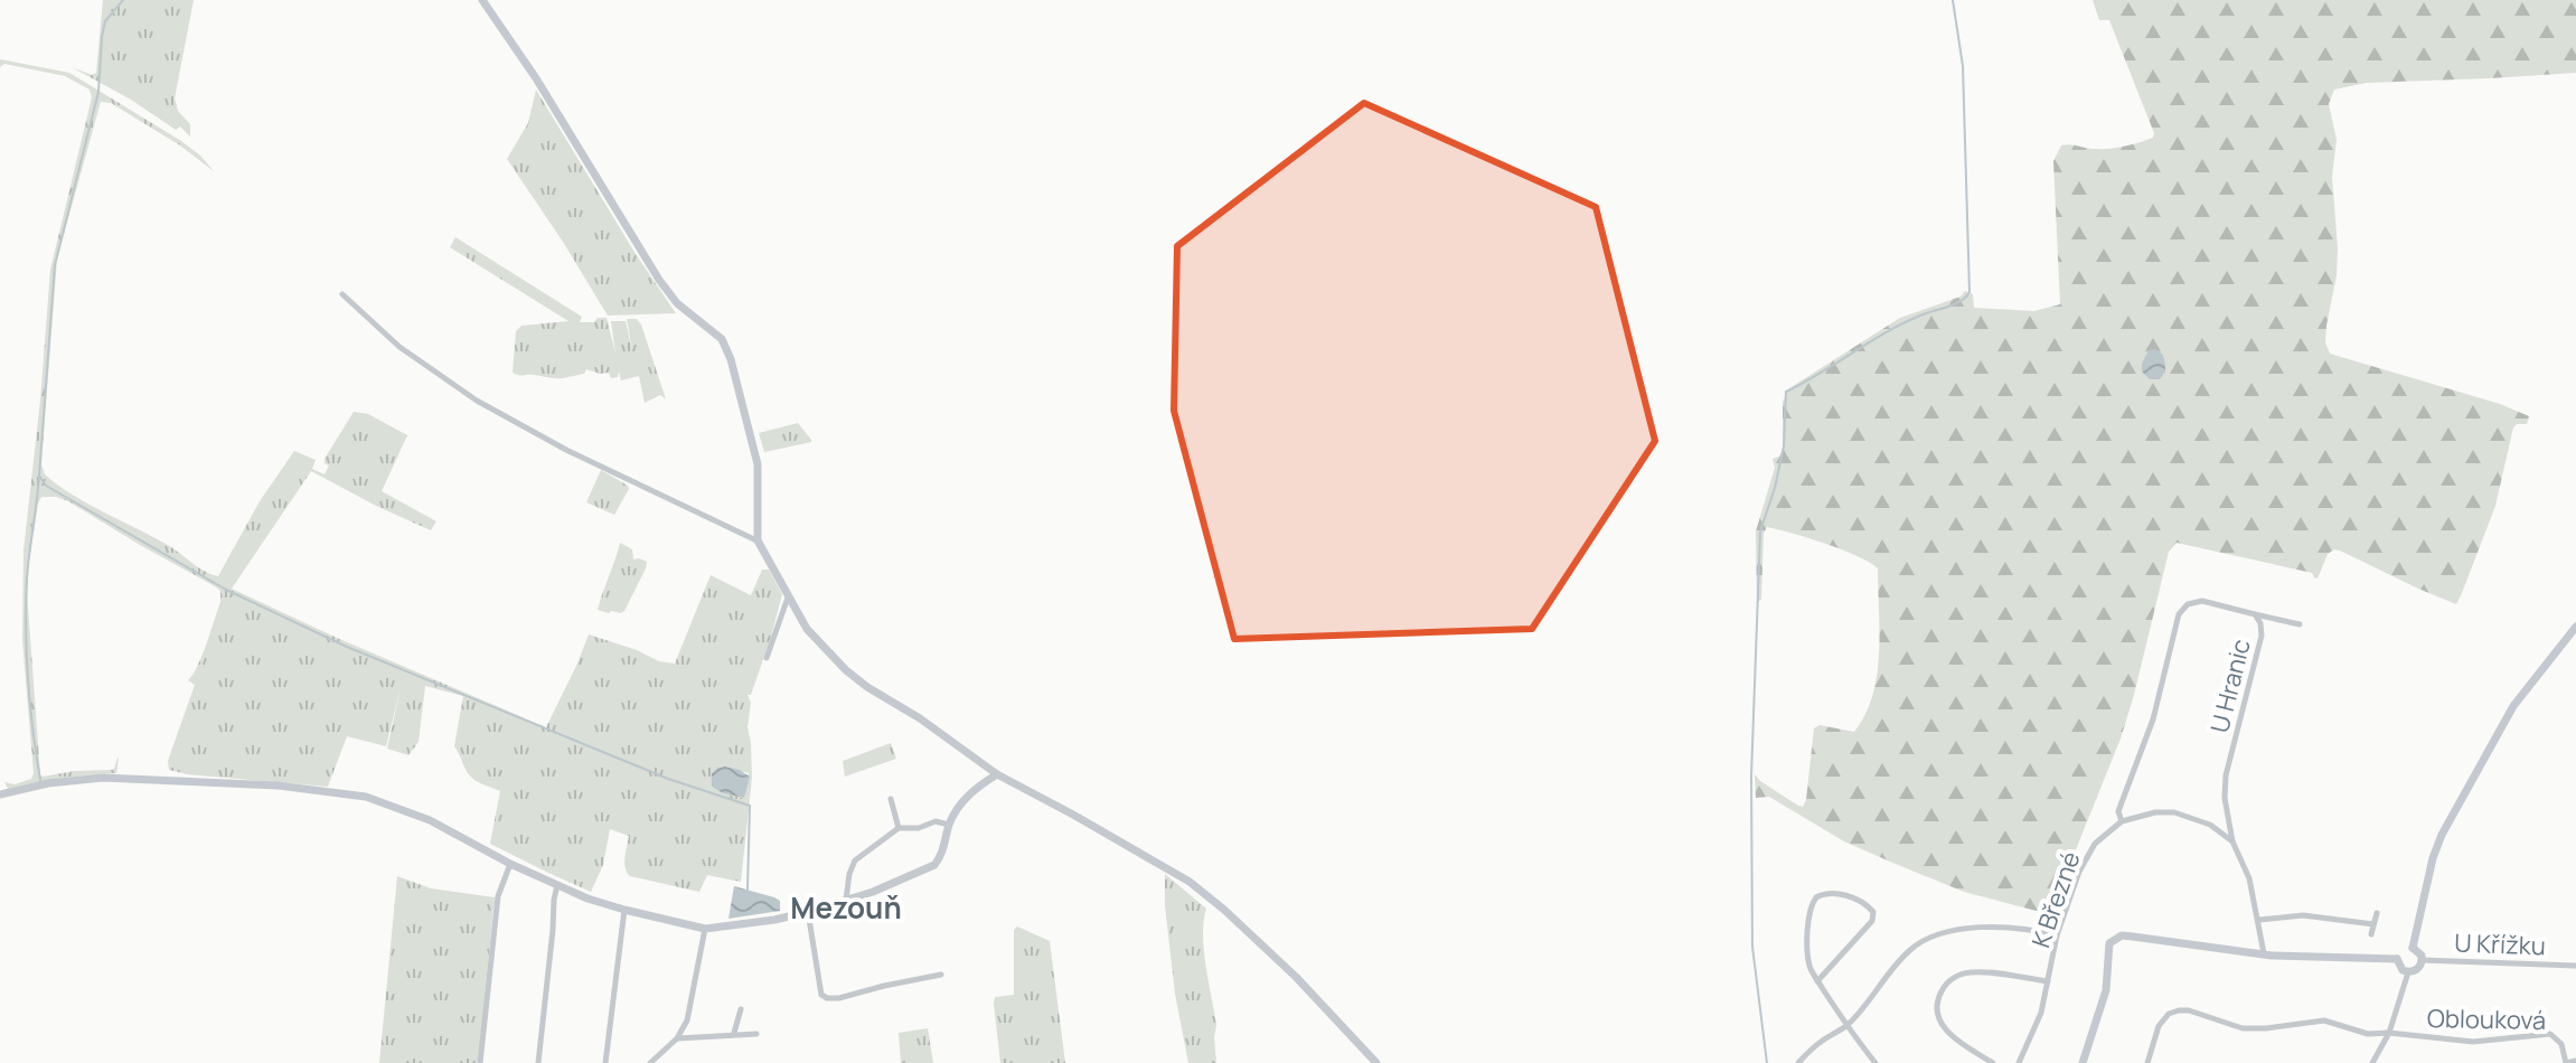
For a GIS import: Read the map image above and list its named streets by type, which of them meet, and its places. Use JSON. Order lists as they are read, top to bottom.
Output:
{
  "streets": {
    "street": [
      "U Hranic",
      "K Březné",
      "U Křížku",
      "Oblouková"
    ]
  },
  "crossings": [
    ["U Hranic", "K Březné"]
  ],
  "districts": ["Mezouň"]
}
